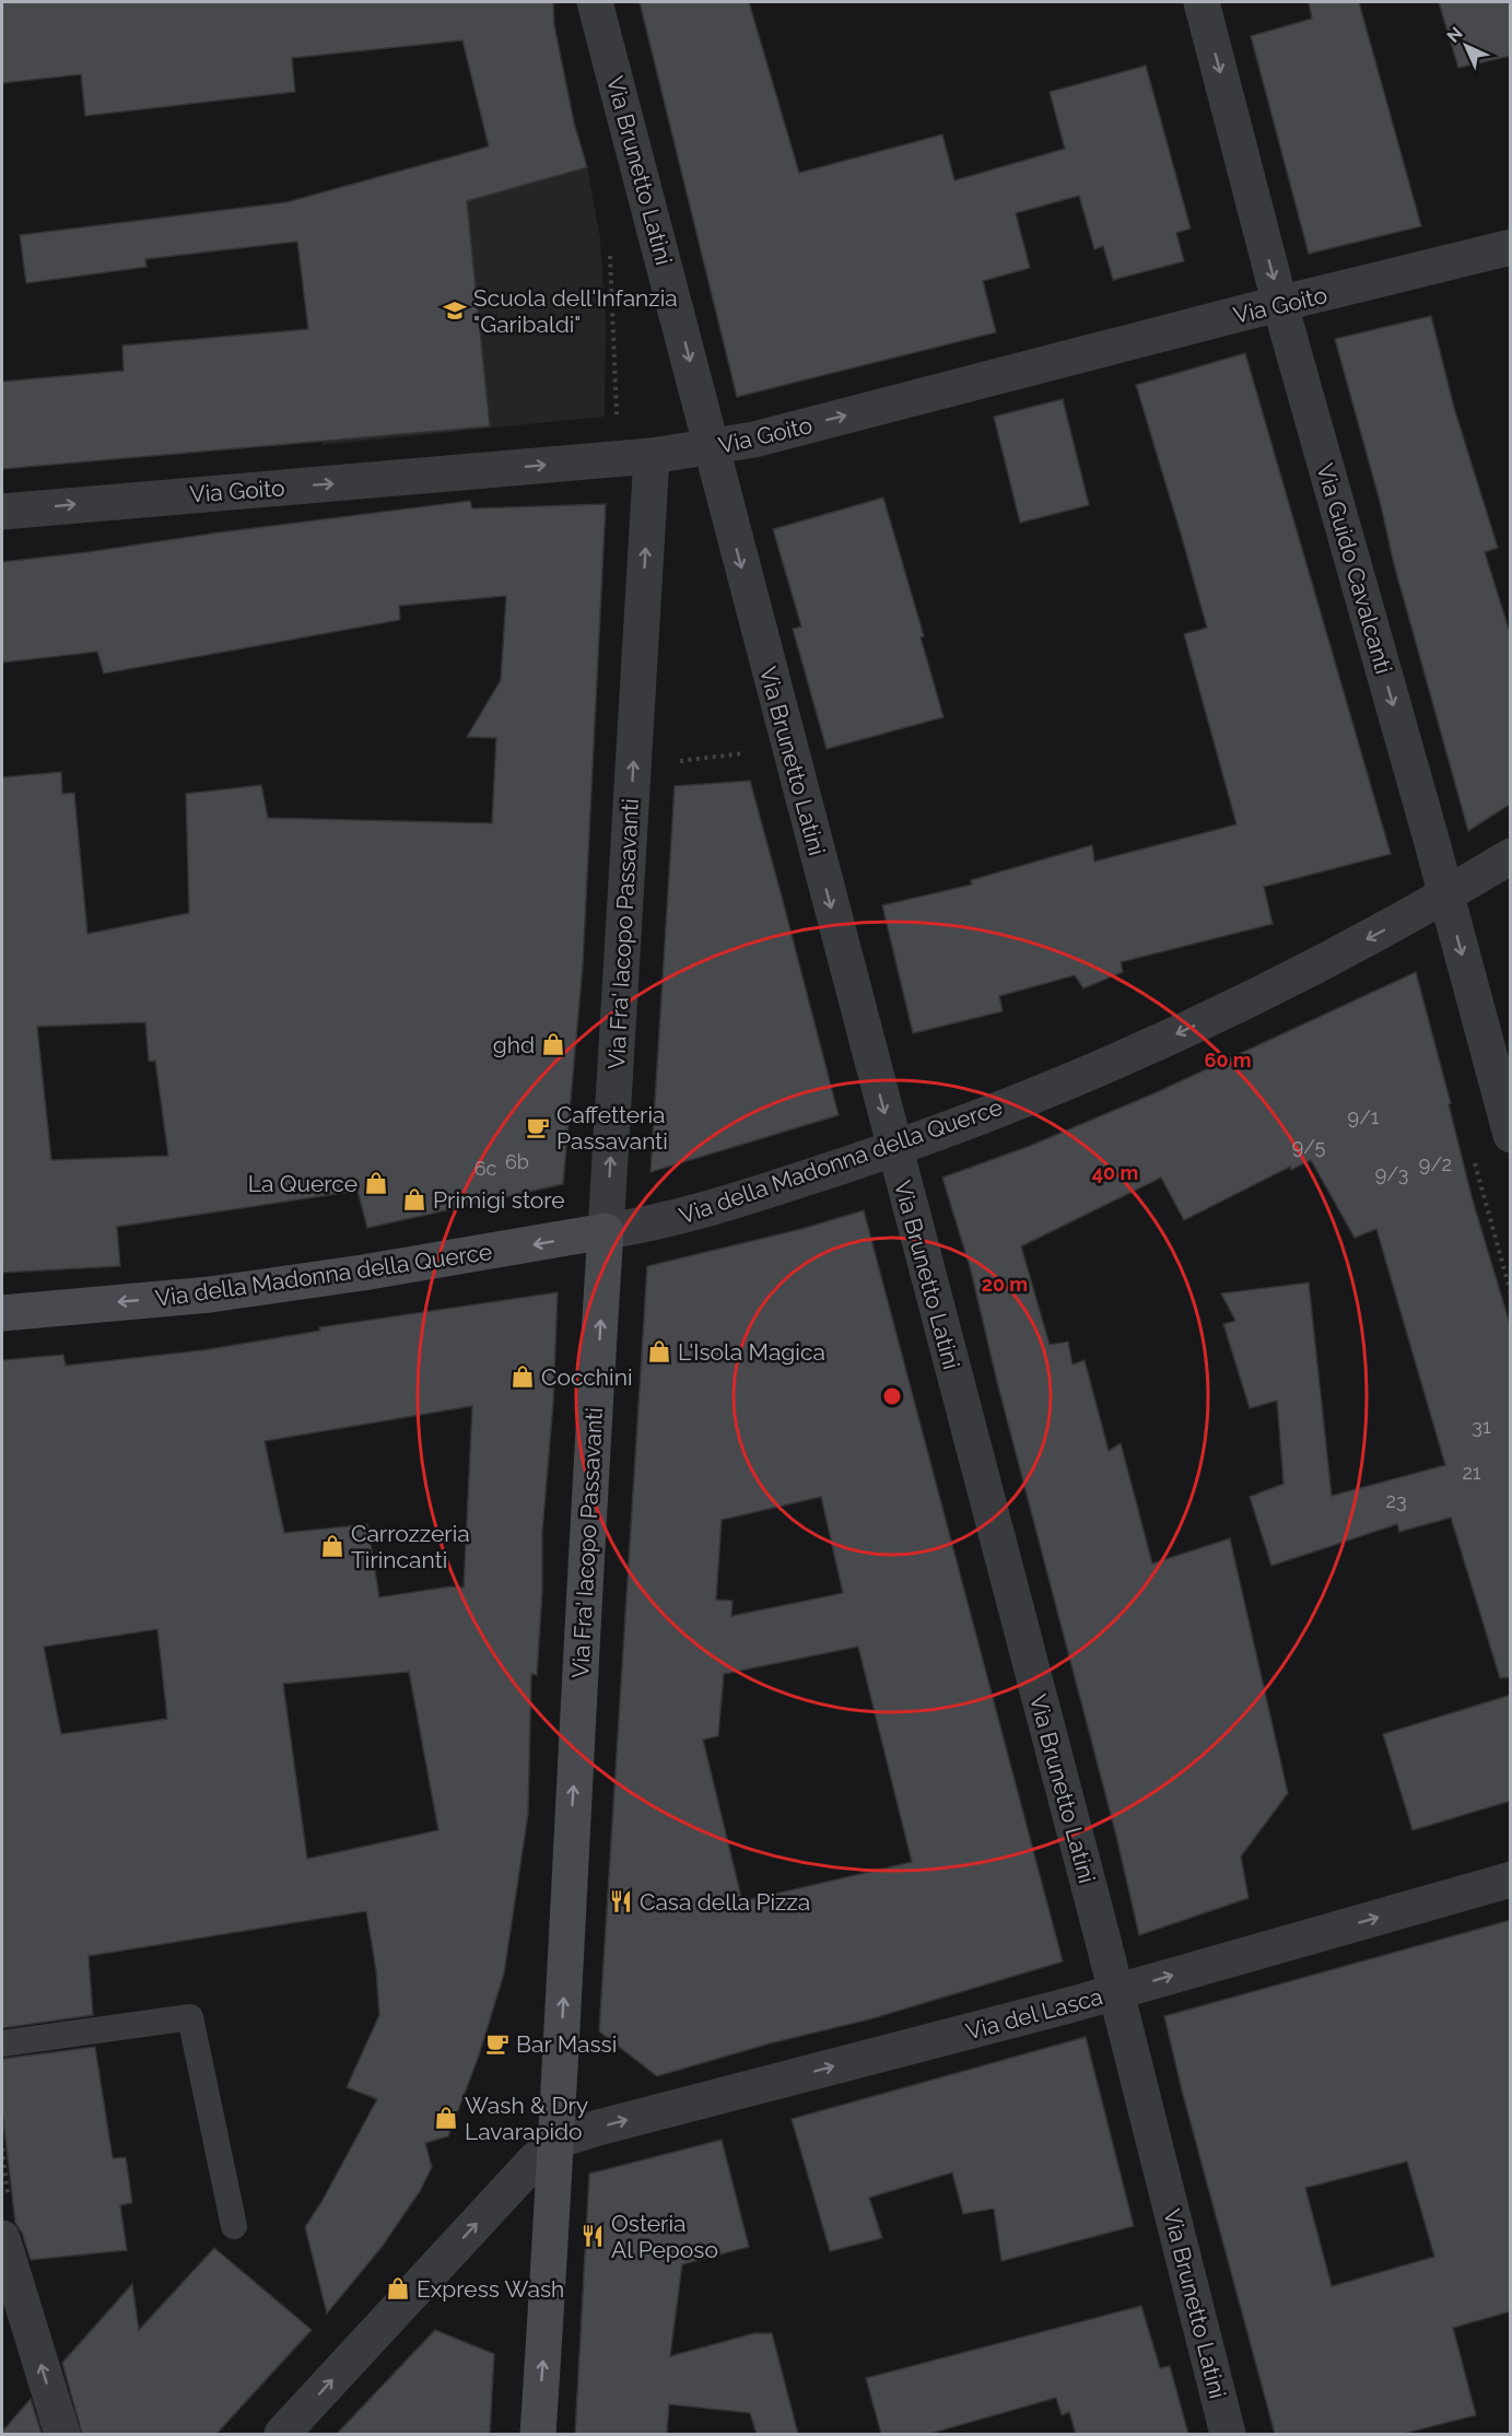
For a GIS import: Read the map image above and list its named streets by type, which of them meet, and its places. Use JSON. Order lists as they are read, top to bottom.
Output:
{
  "streets": {
    "street": [
      "Via Brunetto Latini",
      "Via Goito",
      "Via Guido Cavalcanti",
      "Via Fra' Iacopo Passavanti",
      "Via della Madonna della Querce",
      "Via del Lasca"
    ]
  },
  "crossings": [
    ["Via Brunetto Latini", "Via Goito"],
    ["Via Brunetto Latini", "Via della Madonna della Querce"],
    ["Via Brunetto Latini", "Via del Lasca"],
    ["Via Goito", "Via Guido Cavalcanti"],
    ["Via Goito", "Via Fra' Iacopo Passavanti"],
    ["Via Guido Cavalcanti", "Via della Madonna della Querce"],
    ["Via Fra' Iacopo Passavanti", "Via della Madonna della Querce"],
    ["Via Fra' Iacopo Passavanti", "Via del Lasca"]
  ],
  "one_way": [
    "Via Brunetto Latini",
    "Via Goito",
    "Via Guido Cavalcanti",
    "Via Fra' Iacopo Passavanti",
    "Via della Madonna della Querce",
    "Via del Lasca"
  ],
  "places": {
    "school or university": ["Scuola dell'Infanzia \"Garibaldi\""],
    "shop": [
      "ghd",
      "La Querce",
      "Primigi store",
      "L'Isola Magica",
      "Cocchini",
      "Carrozzeria Tirincanti",
      "Wash & Dry Lavarapido",
      "Express Wash"
    ],
    "cafe": ["Caffetteria Passavanti", "Bar Massi"],
    "restaurant": ["Casa della Pizza", "Osteria Al Peposo"]
  },
  "house_numbers": [
    "9/1",
    "9/5",
    "6b",
    "9/2",
    "6c",
    "9/3",
    "31",
    "21",
    "23"
  ],
  "north": "top left",
  "rings": ["60 m", "40 m", "20 m"]
}
